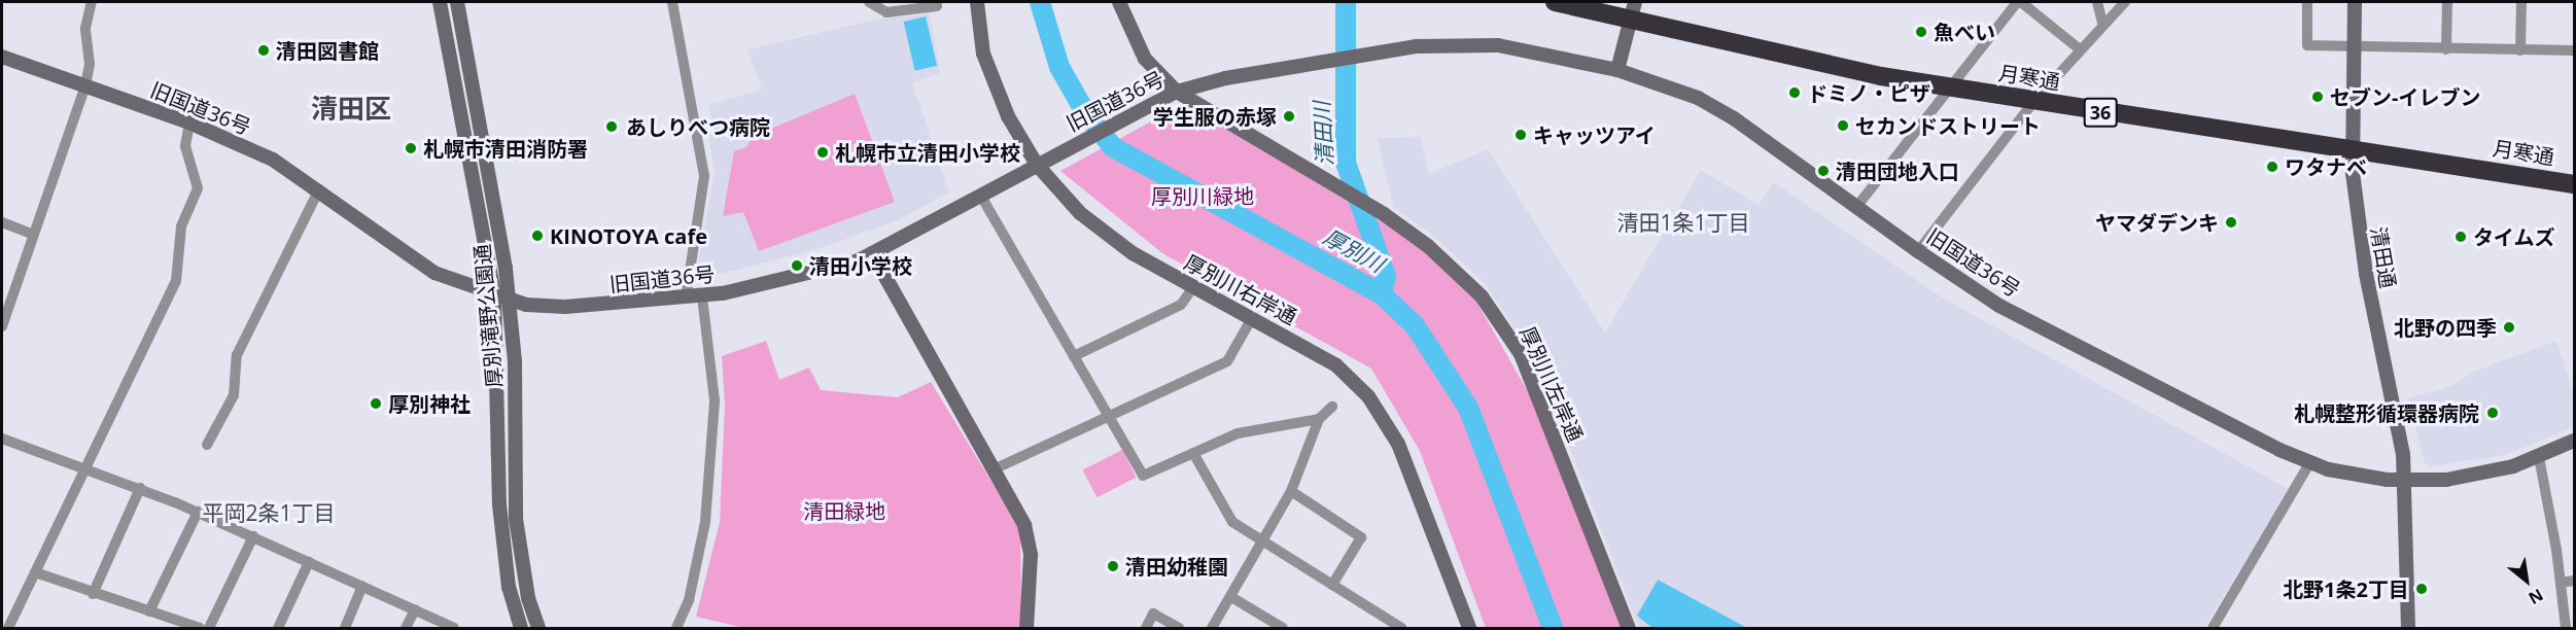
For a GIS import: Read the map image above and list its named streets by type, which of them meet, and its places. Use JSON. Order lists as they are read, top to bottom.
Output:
{
  "streets": {
    "highway": ["月寒通", "36"],
    "street": [
      "旧国道36号",
      "清田通",
      "厚別川右岸通",
      "厚別滝野公園通",
      "厚別川左岸通"
    ]
  },
  "crossings": [
    ["月寒通", "清田通"],
    ["旧国道36号", "清田通"],
    ["旧国道36号", "厚別川右岸通"],
    ["旧国道36号", "厚別滝野公園通"],
    ["旧国道36号", "厚別川左岸通"]
  ],
  "districts": ["清田区", "清田1条1丁目", "平岡2条1丁目"],
  "water": ["清田川", "厚別川"],
  "parks": ["厚別川緑地", "清田緑地"],
  "places": [
    "魚べい",
    "清田図書館",
    "ドミノ・ピザ",
    "セブン-イレブン",
    "学生服の赤塚",
    "セカンドストリート",
    "あしりべつ病院",
    "キャッツアイ",
    "札幌市清田消防署",
    "札幌市立清田小学校",
    "ワタナベ",
    "清田団地入口",
    "ヤマダデンキ",
    "KINOTOYA cafe",
    "タイムズ",
    "清田小学校",
    "北野の四季",
    "厚別神社",
    "札幌整形循環器病院",
    "清田幼稚園",
    "北野1条2丁目"
  ],
  "north": "bottom right"
}
